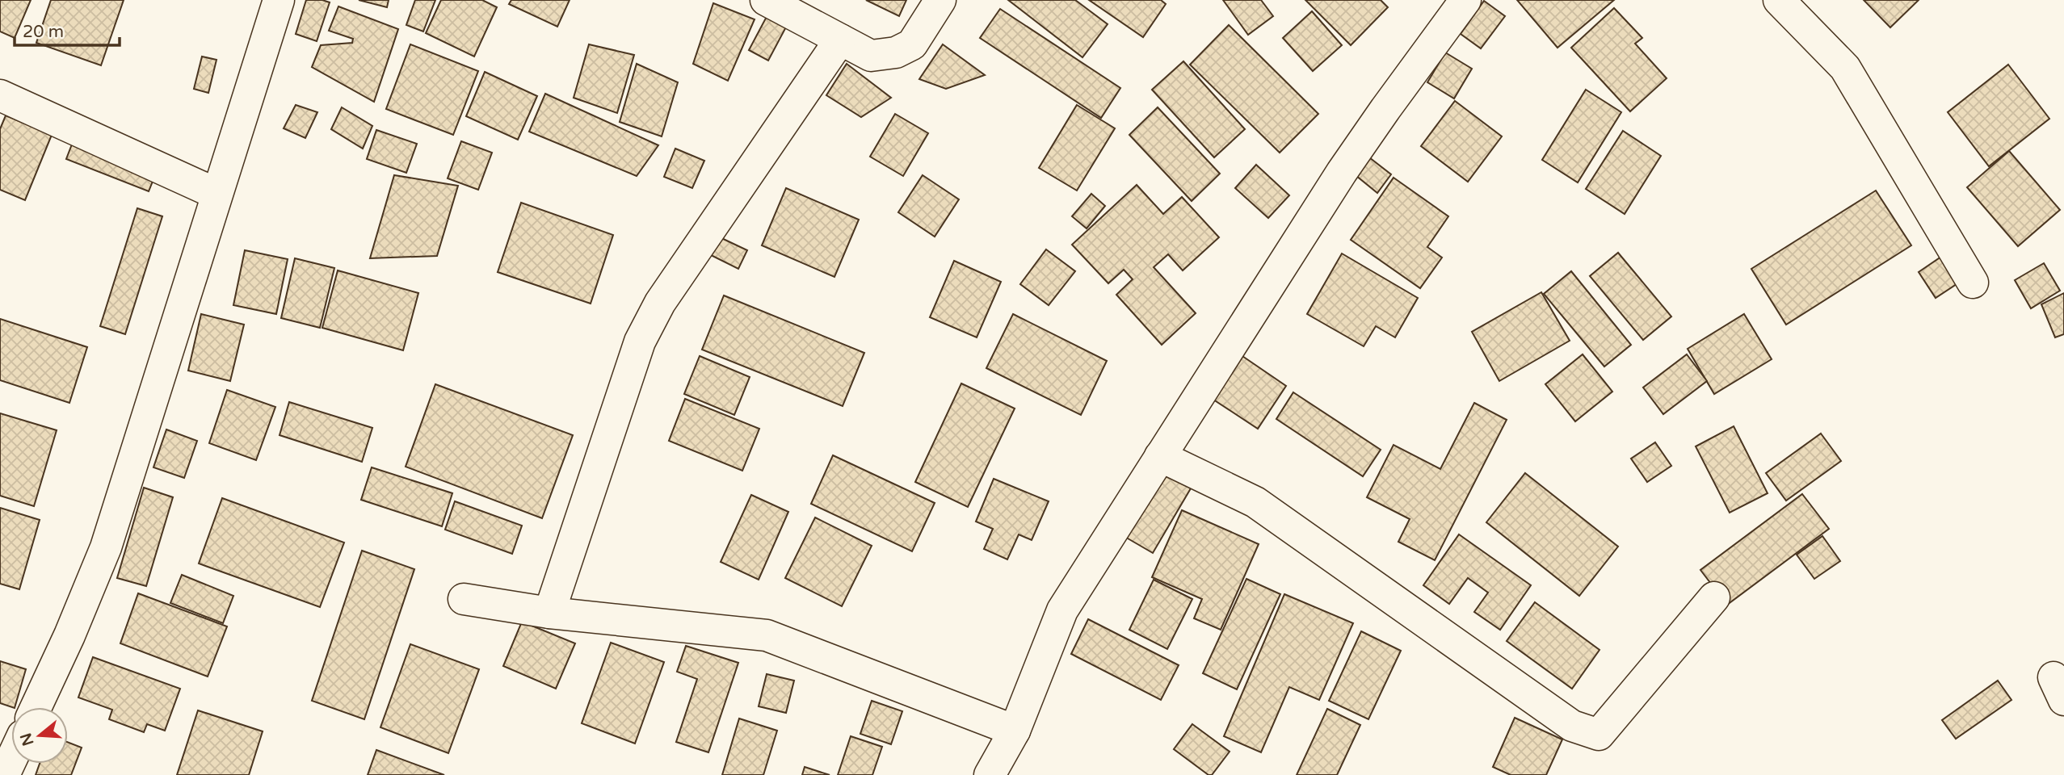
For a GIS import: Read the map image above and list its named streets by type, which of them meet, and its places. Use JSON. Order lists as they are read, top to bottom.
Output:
{
  "scale_bar": "20 m",
  "north": "left"
}
